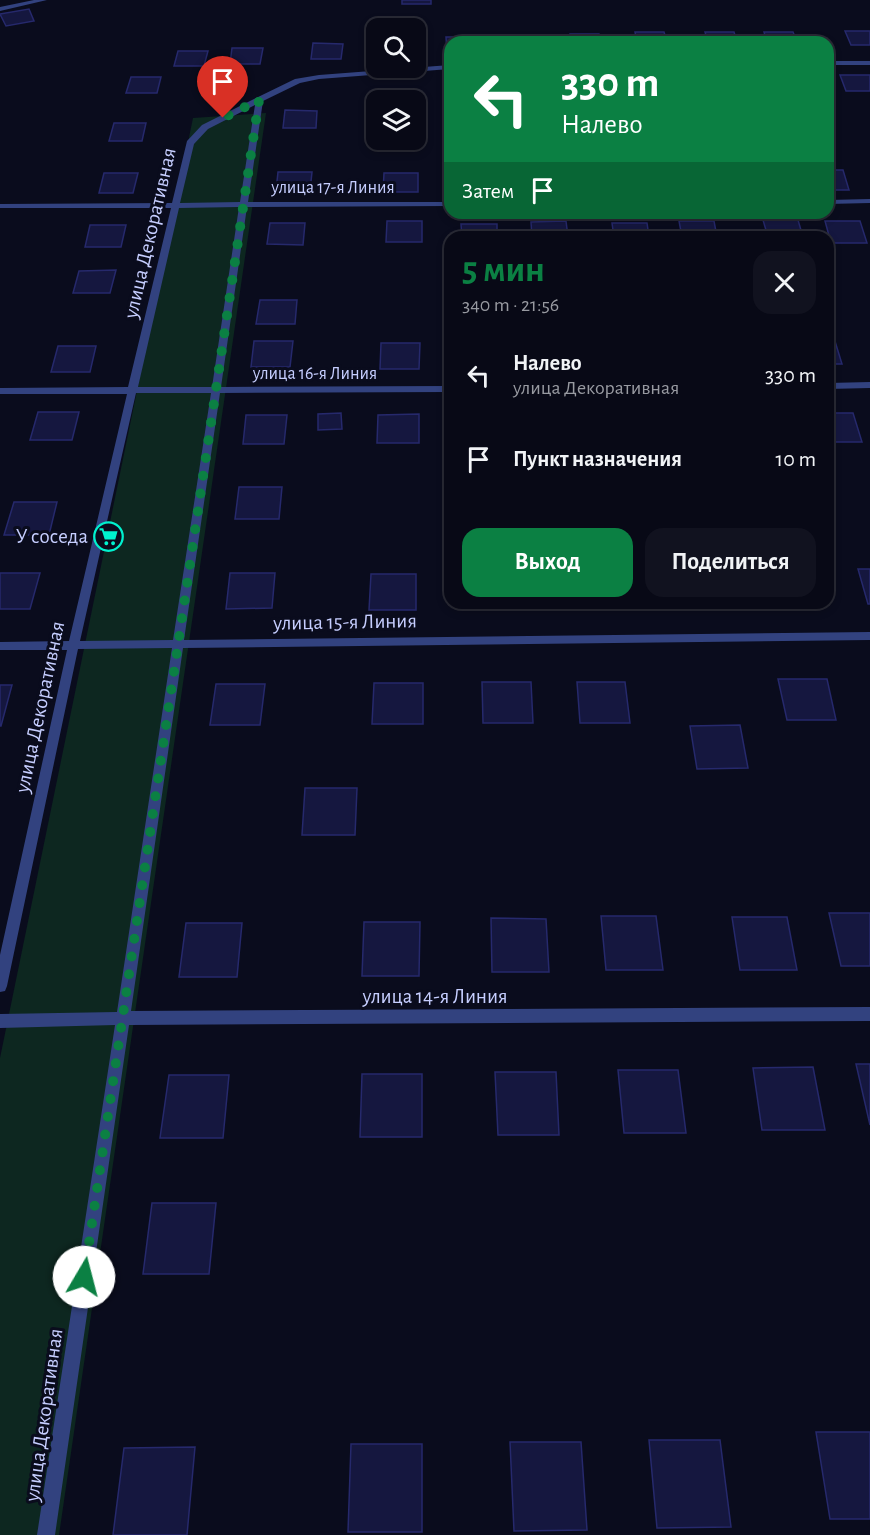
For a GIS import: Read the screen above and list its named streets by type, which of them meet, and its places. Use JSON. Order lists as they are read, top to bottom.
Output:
{
  "streets": {
    "street": [
      "улица 17-я Линия",
      "улица Декоративная",
      "улица 16-я Линия",
      "улица 15-я Линия",
      "улица 14-я Линия"
    ]
  },
  "crossings": [
    ["улица 17-я Линия", "улица Декоративная"],
    ["улица Декоративная", "улица 16-я Линия"],
    ["улица Декоративная", "улица 15-я Линия"],
    ["улица Декоративная", "улица 14-я Линия"]
  ],
  "places": {
    "supermarket": ["У соседа"]
  },
  "page": {
    "turn": ["330 m", "Налево"],
    "then": "Затем",
    "heading": ["5 мин", "340 m · 21:56"],
    "list": [
      {
        "name": "Налево",
        "note": "улица Декоративная",
        "value": "330 m"
      },
      {
        "name": "Пункт назначения",
        "value": "10 m"
      }
    ],
    "buttons": ["Выход", "Поделиться"]
  }
}
